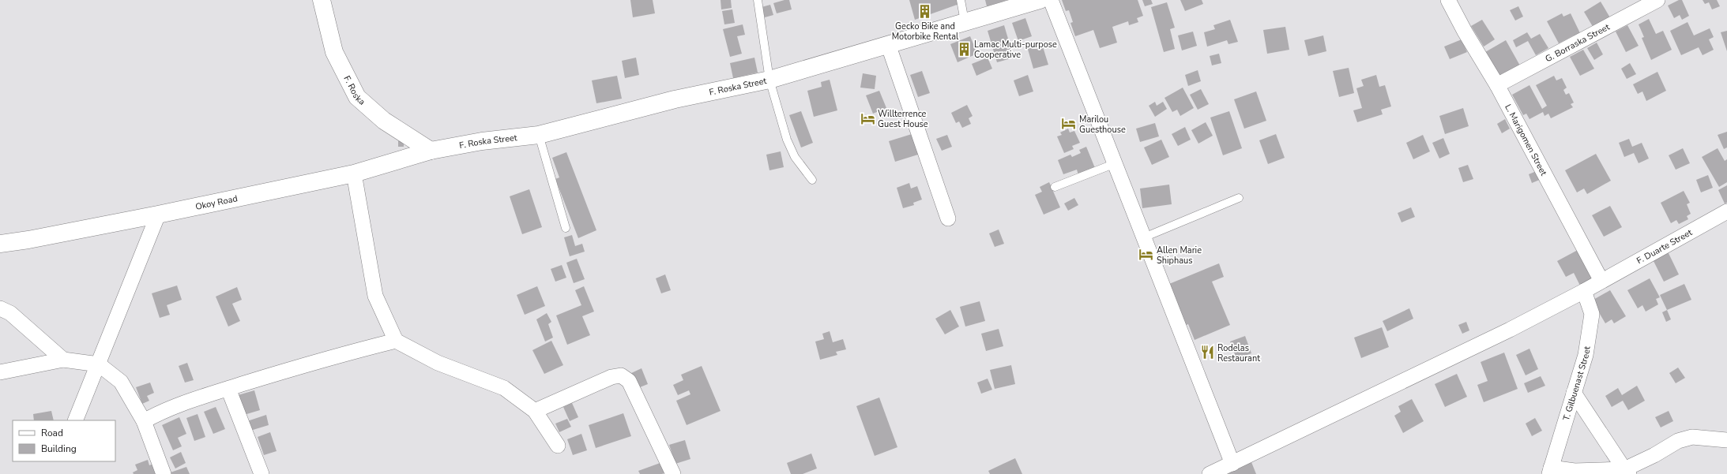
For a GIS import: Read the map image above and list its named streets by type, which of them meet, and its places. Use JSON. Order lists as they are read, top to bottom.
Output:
{
  "streets": {
    "main road": ["F. Roska Street", "F. Roska", "Okoy Road"],
    "street": [
      "G. Borraska Street",
      "L. Marigomen Street",
      "F. Duarte Street",
      "T. Gilbuenast Street"
    ]
  },
  "crossings": [
    ["G. Borraska Street", "L. Marigomen Street"],
    ["F. Roska Street", "F. Roska"],
    ["F. Roska Street", "Okoy Road"],
    ["F. Roska", "Okoy Road"],
    ["L. Marigomen Street", "F. Duarte Street"],
    ["F. Duarte Street", "T. Gilbuenast Street"]
  ],
  "places": {
    "building": ["Gecko Bike and Motorbike Rental", "Lamac Multi-purpose Cooperative"],
    "hotel": ["Willterrence Guest House", "Marilou Guesthouse", "Allen Marie Shiphaus"],
    "restaurant": ["Rodelas Restaurant"]
  },
  "legend": ["Road", "Building"]
}
